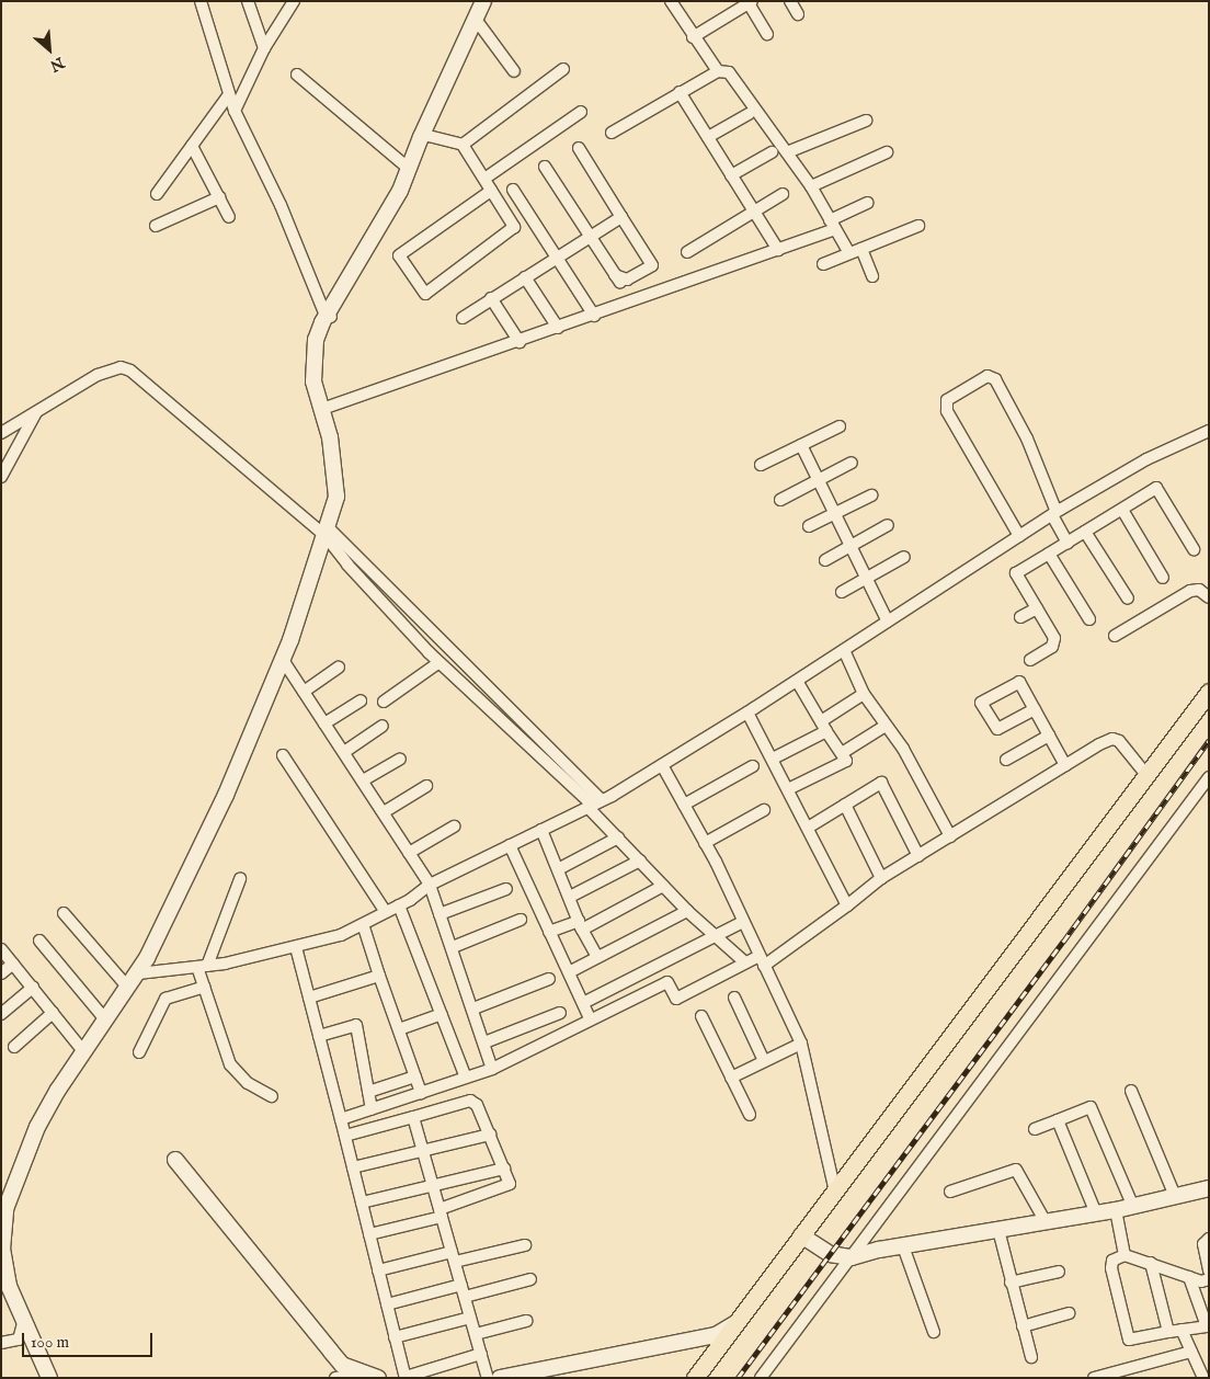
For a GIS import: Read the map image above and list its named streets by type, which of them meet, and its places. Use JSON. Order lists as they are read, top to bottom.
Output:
{
  "scale_bar": "100 m",
  "north": "bottom right"
}
